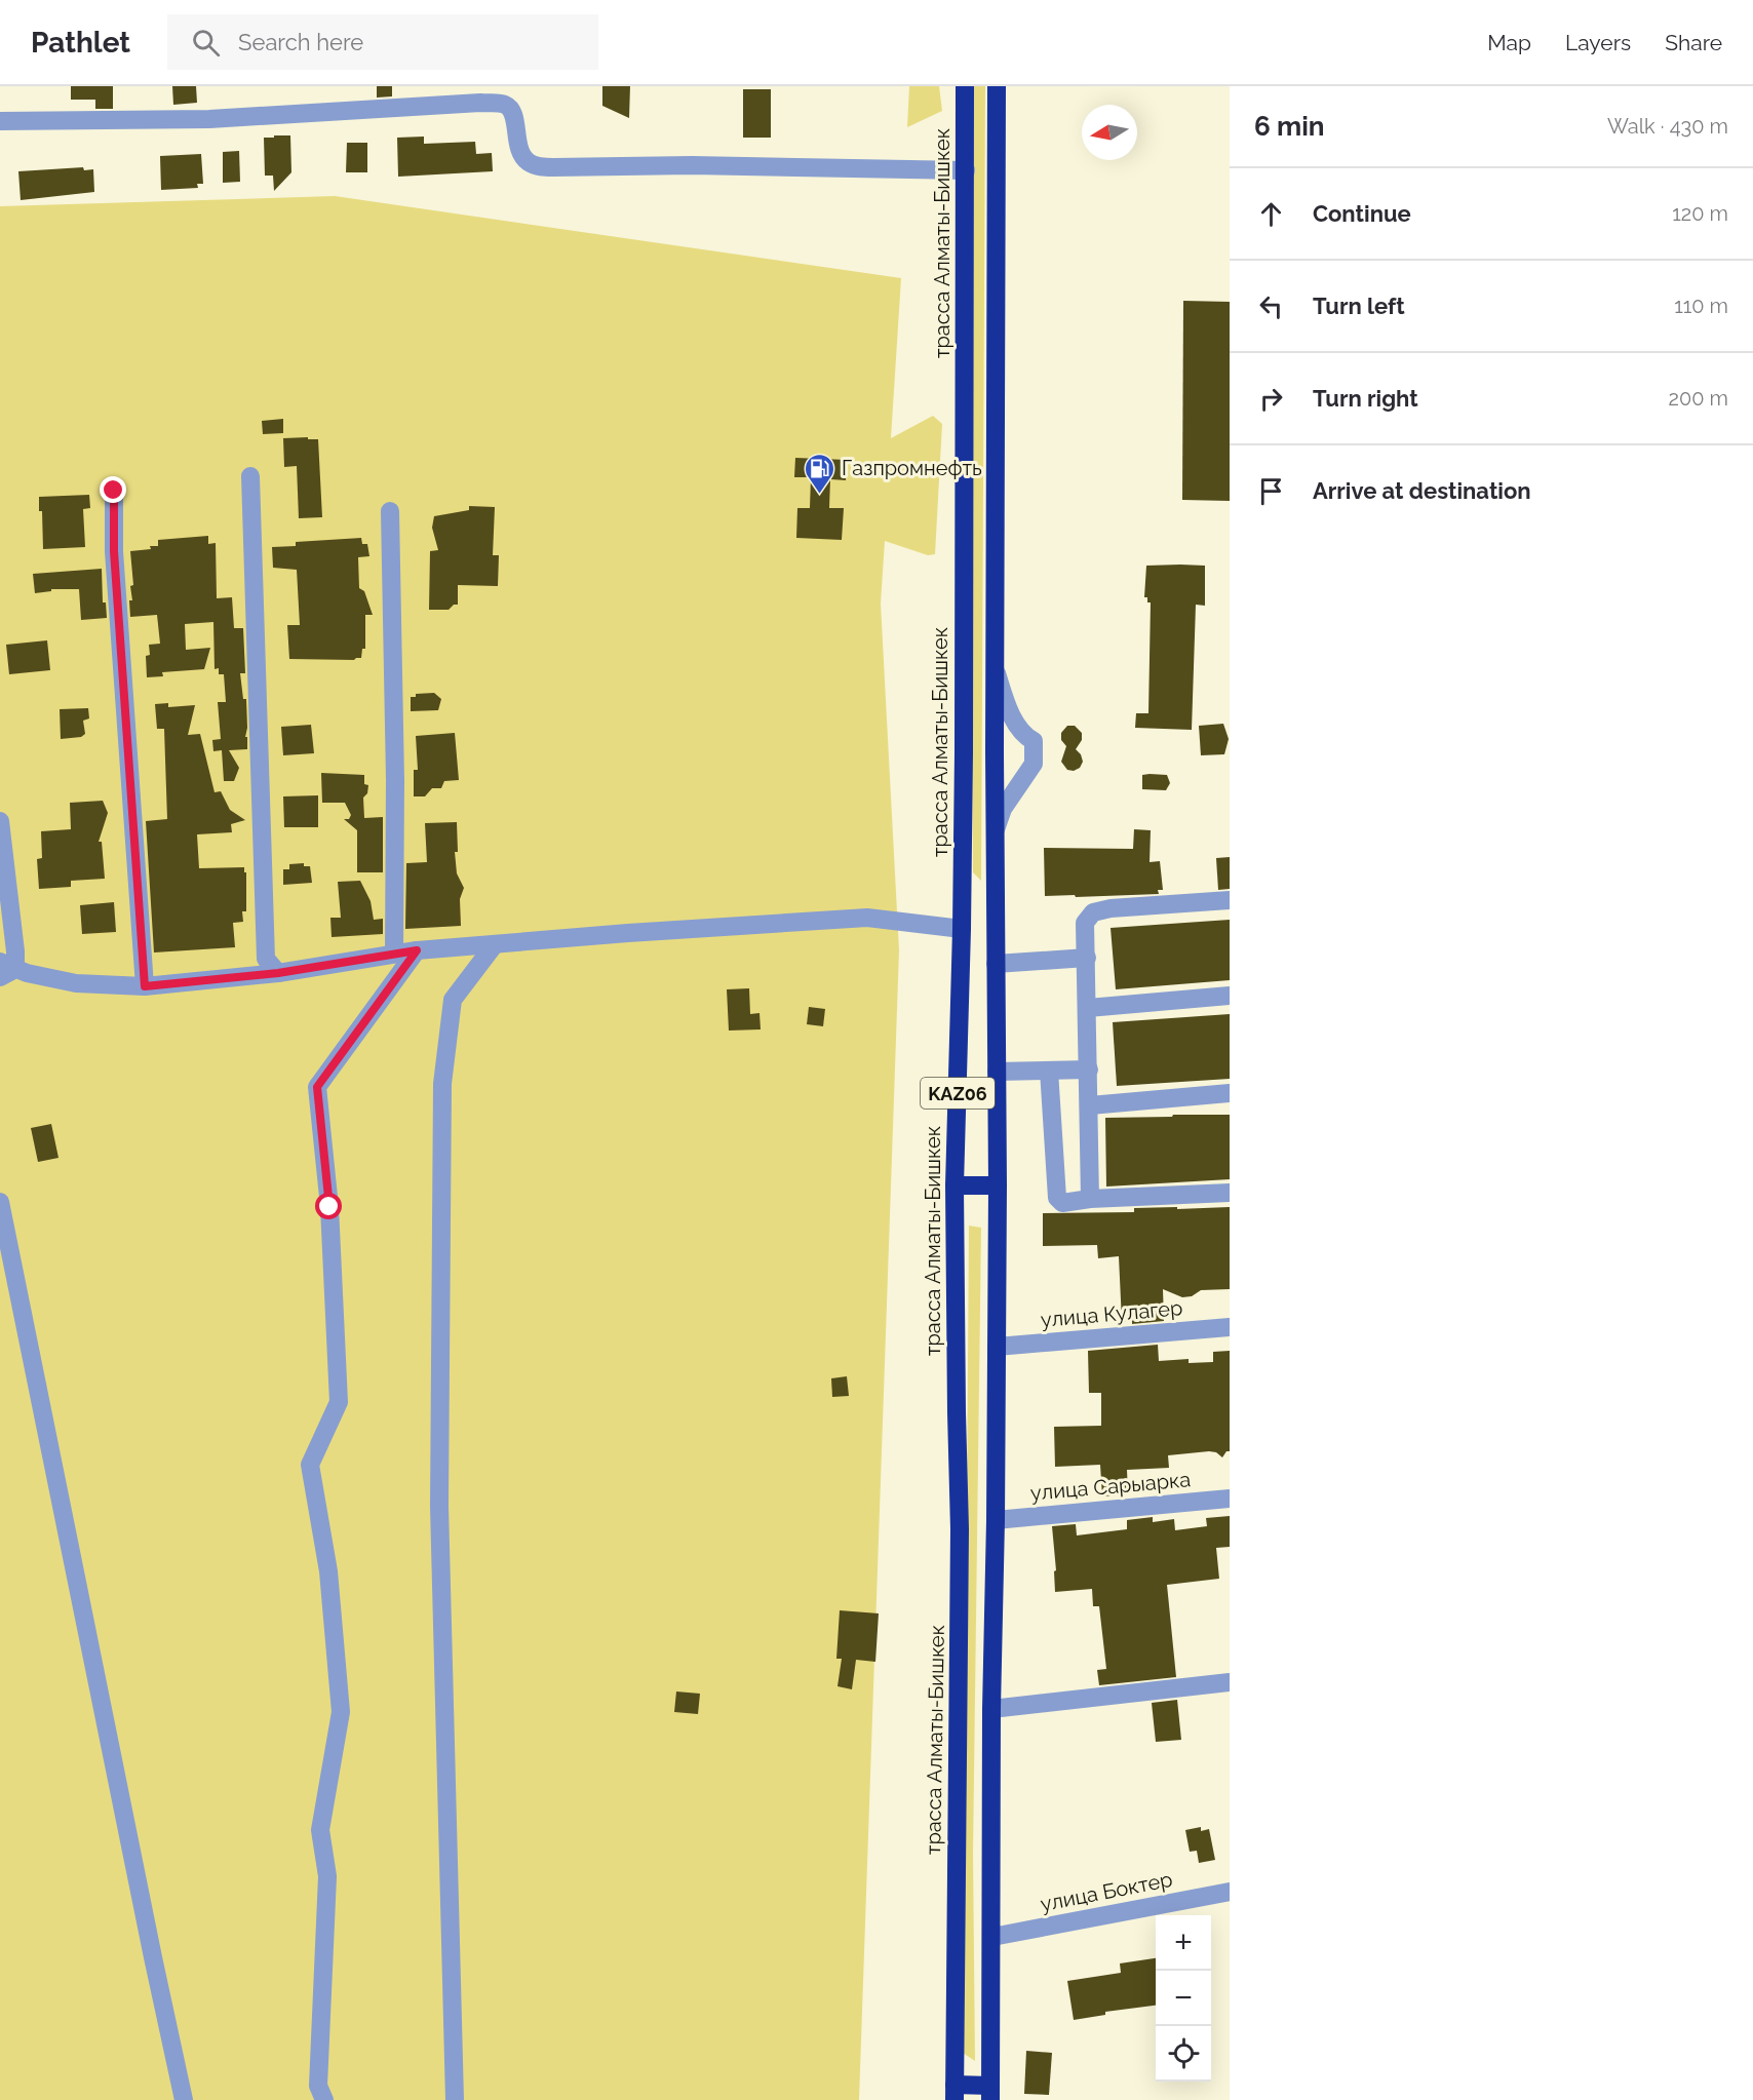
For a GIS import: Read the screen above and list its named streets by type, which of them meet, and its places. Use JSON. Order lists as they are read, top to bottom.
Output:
{
  "streets": {
    "highway": ["трасса Алматы-Бишкек", "KАZ06"],
    "street": ["улица Кулагер", "улица Сарыарка", "улица Боктер"]
  },
  "crossings": [
    ["KАZ06", "улица Кулагер"],
    ["KАZ06", "улица Сарыарка"],
    ["KАZ06", "улица Боктер"]
  ],
  "places": {
    "fuel station": ["Газпромнефть"]
  },
  "north": "left",
  "page": {
    "header": "Pathlet",
    "search": "Search here",
    "nav": ["Map", "Layers", "Share"],
    "heading": ["6 min", "Walk · 430 m"],
    "list": [
      ["Continue", "120 m"],
      ["Turn left", "110 m"],
      ["Turn right", "200 m"],
      "Arrive at destination"
    ],
    "map_buttons": ["+", "−"]
  }
}
